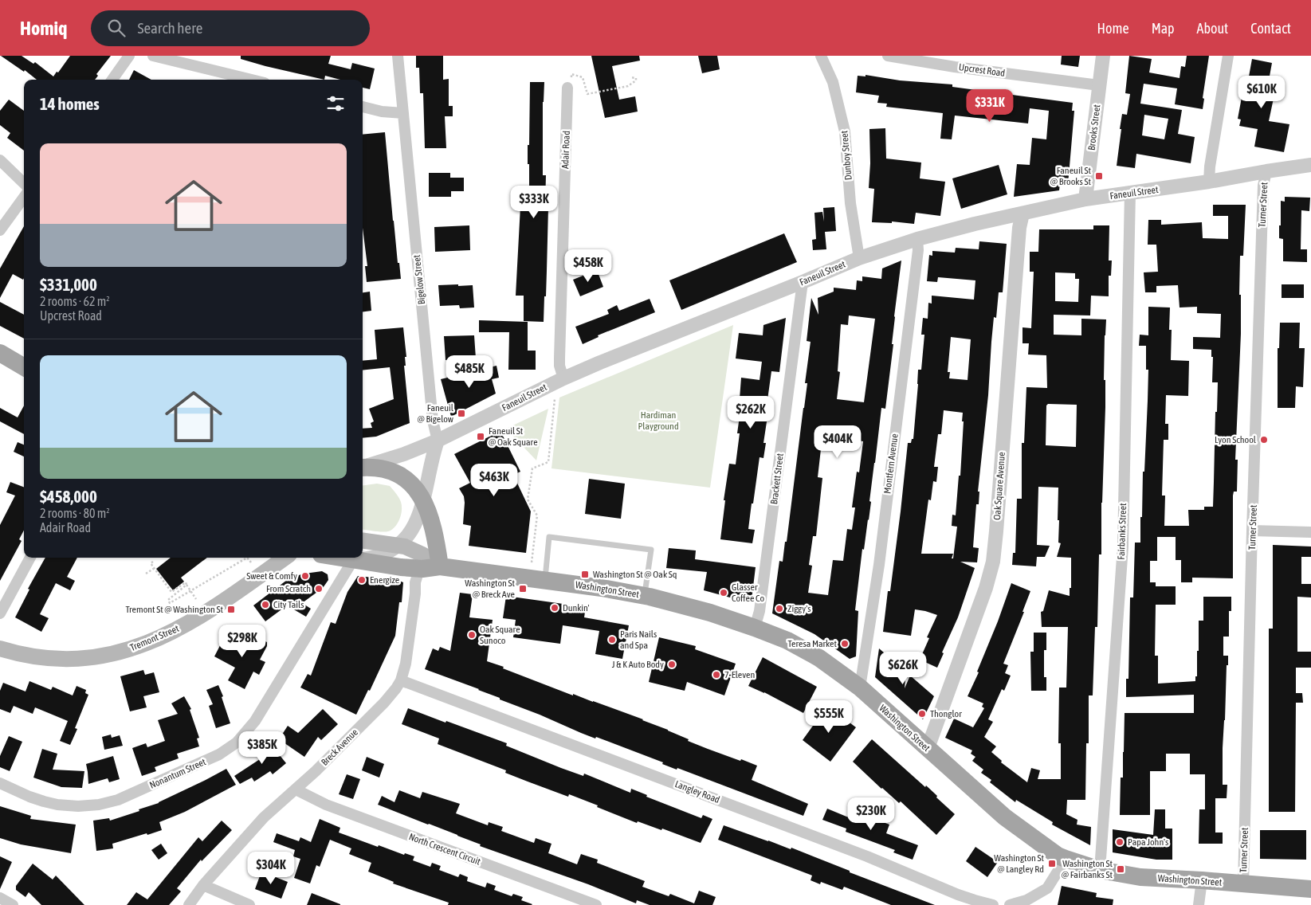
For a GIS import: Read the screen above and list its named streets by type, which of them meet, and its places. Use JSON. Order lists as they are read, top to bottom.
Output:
{
  "streets": {
    "main road": ["Washington Street", "Tremont Street"],
    "street": [
      "Upcrest Road",
      "Brooks Street",
      "Adair Road",
      "Dunboy Street",
      "Faneuil Street",
      "Turner Street",
      "Bigelow Street",
      "Montfern Avenue",
      "Brackett Street",
      "Oak Square Avenue",
      "Fairbanks Street",
      "Breck Avenue",
      "Nonantum Street",
      "Langley Road",
      "North Crescent Circuit"
    ]
  },
  "crossings": [
    ["Upcrest Road", "Brooks Street"],
    ["Brooks Street", "Faneuil Street"],
    ["Adair Road", "Faneuil Street"],
    ["Dunboy Street", "Faneuil Street"],
    ["Faneuil Street", "Turner Street"],
    ["Faneuil Street", "Bigelow Street"],
    ["Faneuil Street", "Montfern Avenue"],
    ["Faneuil Street", "Brackett Street"],
    ["Faneuil Street", "Oak Square Avenue"],
    ["Faneuil Street", "Fairbanks Street"],
    ["Turner Street", "Washington Street"],
    ["Bigelow Street", "Washington Street"],
    ["Montfern Avenue", "Washington Street"],
    ["Brackett Street", "Washington Street"],
    ["Oak Square Avenue", "Washington Street"],
    ["Fairbanks Street", "Washington Street"],
    ["Washington Street", "Breck Avenue"],
    ["Washington Street", "Nonantum Street"],
    ["Breck Avenue", "Langley Road"],
    ["Breck Avenue", "North Crescent Circuit"]
  ],
  "parks": ["Hardiman Playground"],
  "places": {
    "transit": [
      "Faneuil St @ Brooks St",
      "Faneuil @ Bigelow",
      "Faneuil St @ Oak Square",
      "Washington St @ Oak Sq",
      "Washington St @ Breck Ave",
      "Tremont St @ Washington St",
      "Washington St @ Langley Rd",
      "Washington St @ Fairbanks St"
    ],
    "other": [
      "Lyon School",
      "Sweet & Comfy",
      "Energize",
      "From Scratch",
      "Glasser Coffee Co",
      "City Tails",
      "Dunkin'",
      "Ziggy's",
      "Oak Square Sunoco",
      "Paris Nails and Spa",
      "Teresa Market",
      "J & K Auto Body",
      "7-Eleven",
      "Thonglor",
      "Papa John's"
    ]
  },
  "page": {
    "header": "Homiq",
    "search": "Search here",
    "nav": [
      "Home",
      "Map",
      "About",
      "Contact"
    ],
    "price": [
      "$610K",
      "$331K",
      "$333K",
      "$458K",
      "$485K",
      "$262K",
      "$404K",
      "$463K",
      "$298K",
      "$626K",
      "$555K",
      "$385K",
      "$230K",
      "$304K"
    ],
    "heading": "14 homes",
    "list": [
      {
        "name": "$331,000",
        "note": "2 rooms · 62 m² · Upcrest Road"
      },
      {
        "name": "$458,000",
        "note": "2 rooms · 80 m² · Adair Road"
      }
    ]
  }
}
